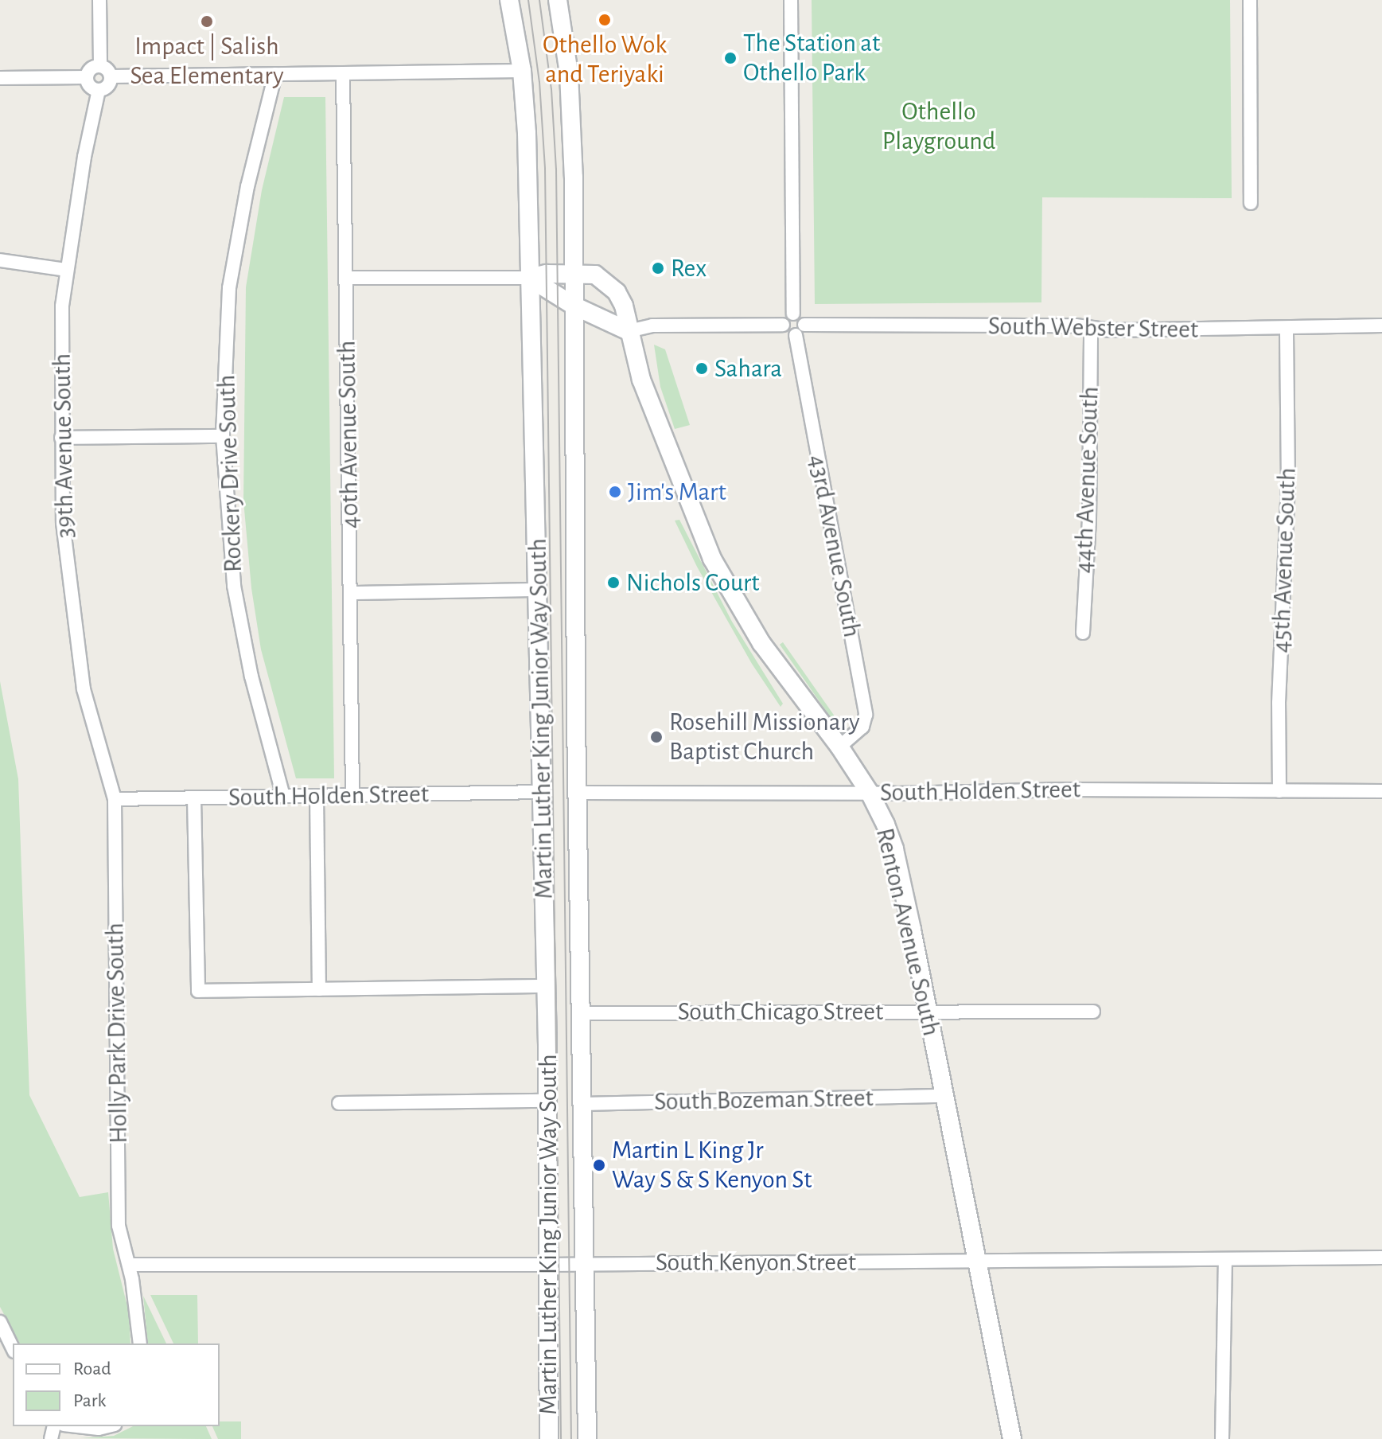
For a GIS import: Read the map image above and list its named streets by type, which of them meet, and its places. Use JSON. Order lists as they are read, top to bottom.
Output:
{
  "streets": {
    "main road": ["Martin Luther King Junior Way South", "Renton Avenue South"],
    "street": [
      "South Webster Street",
      "40th Avenue South",
      "39th Avenue South",
      "Rockery Drive South",
      "44th Avenue South",
      "43rd Avenue South",
      "45th Avenue South",
      "South Holden Street",
      "South Chicago Street",
      "Holly Park Drive South",
      "South Bozeman Street",
      "South Kenyon Street"
    ]
  },
  "crossings": [
    ["South Webster Street", "44th Avenue South"],
    ["South Webster Street", "43rd Avenue South"],
    ["South Webster Street", "45th Avenue South"],
    ["40th Avenue South", "South Holden Street"],
    ["39th Avenue South", "South Holden Street"],
    ["39th Avenue South", "Holly Park Drive South"],
    ["Rockery Drive South", "South Holden Street"],
    ["43rd Avenue South", "Renton Avenue South"],
    ["45th Avenue South", "South Holden Street"],
    ["Martin Luther King Junior Way South", "South Holden Street"],
    ["Martin Luther King Junior Way South", "Renton Avenue South"],
    ["Martin Luther King Junior Way South", "South Chicago Street"],
    ["Martin Luther King Junior Way South", "South Bozeman Street"],
    ["Martin Luther King Junior Way South", "South Kenyon Street"],
    ["South Holden Street", "Renton Avenue South"],
    ["South Holden Street", "Holly Park Drive South"],
    ["Renton Avenue South", "South Chicago Street"],
    ["Renton Avenue South", "South Bozeman Street"],
    ["Renton Avenue South", "South Kenyon Street"],
    ["Holly Park Drive South", "South Kenyon Street"]
  ],
  "parks": ["Othello Playground"],
  "places": [
    "Othello Wok and Teriyaki",
    "Impact | Salish Sea Elementary",
    "The Station at Othello Park",
    "Rex",
    "Sahara",
    "Jim's Mart",
    "Nichols Court",
    "Rosehill Missionary Baptist Church",
    "Martin L King Jr Way S & S Kenyon St"
  ],
  "legend": ["Road", "Park"]
}
